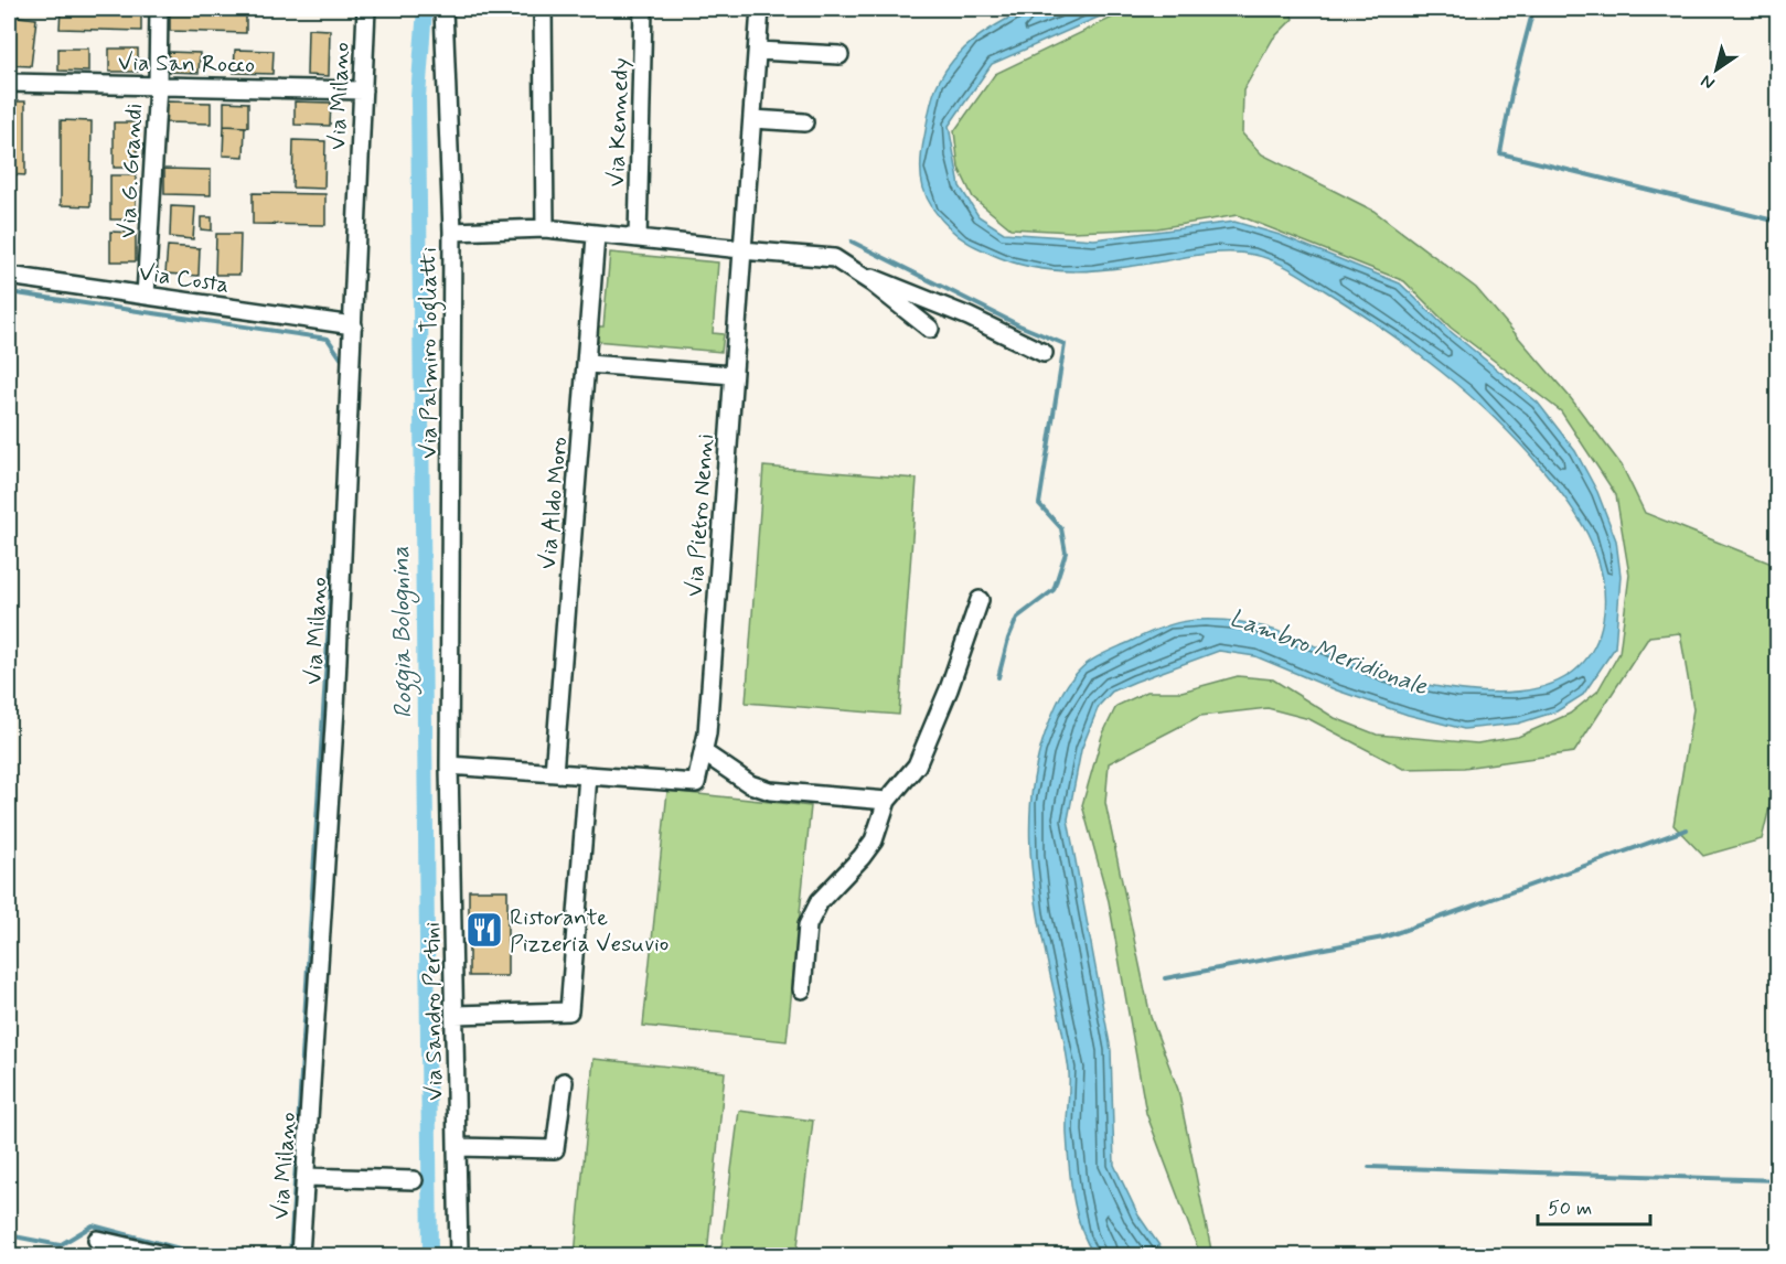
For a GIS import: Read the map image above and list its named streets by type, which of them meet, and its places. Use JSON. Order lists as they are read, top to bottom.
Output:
{
  "streets": {
    "street": [
      "Via San Rocco",
      "Via Milano",
      "Via Kennedy",
      "Via G. Grandi",
      "Via Costa",
      "Via Palmiro Togliatti",
      "Via Aldo Moro",
      "Via Pietro Nenni",
      "Via Sandro Pertini"
    ]
  },
  "crossings": [
    ["Via San Rocco", "Via Milano"],
    ["Via San Rocco", "Via G. Grandi"],
    ["Via Milano", "Via Costa"],
    ["Via Kennedy", "Via Palmiro Togliatti"],
    ["Via G. Grandi", "Via Costa"],
    ["Via Palmiro Togliatti", "Via Aldo Moro"],
    ["Via Palmiro Togliatti", "Via Pietro Nenni"],
    ["Via Palmiro Togliatti", "Via Sandro Pertini"]
  ],
  "water": ["Roggia Bolognina", "Lambro Meridionale"],
  "places": {
    "restaurant": ["Ristorante Pizzeria Vesuvio"]
  },
  "scale_bar": "50 m",
  "north": "bottom left"
}
